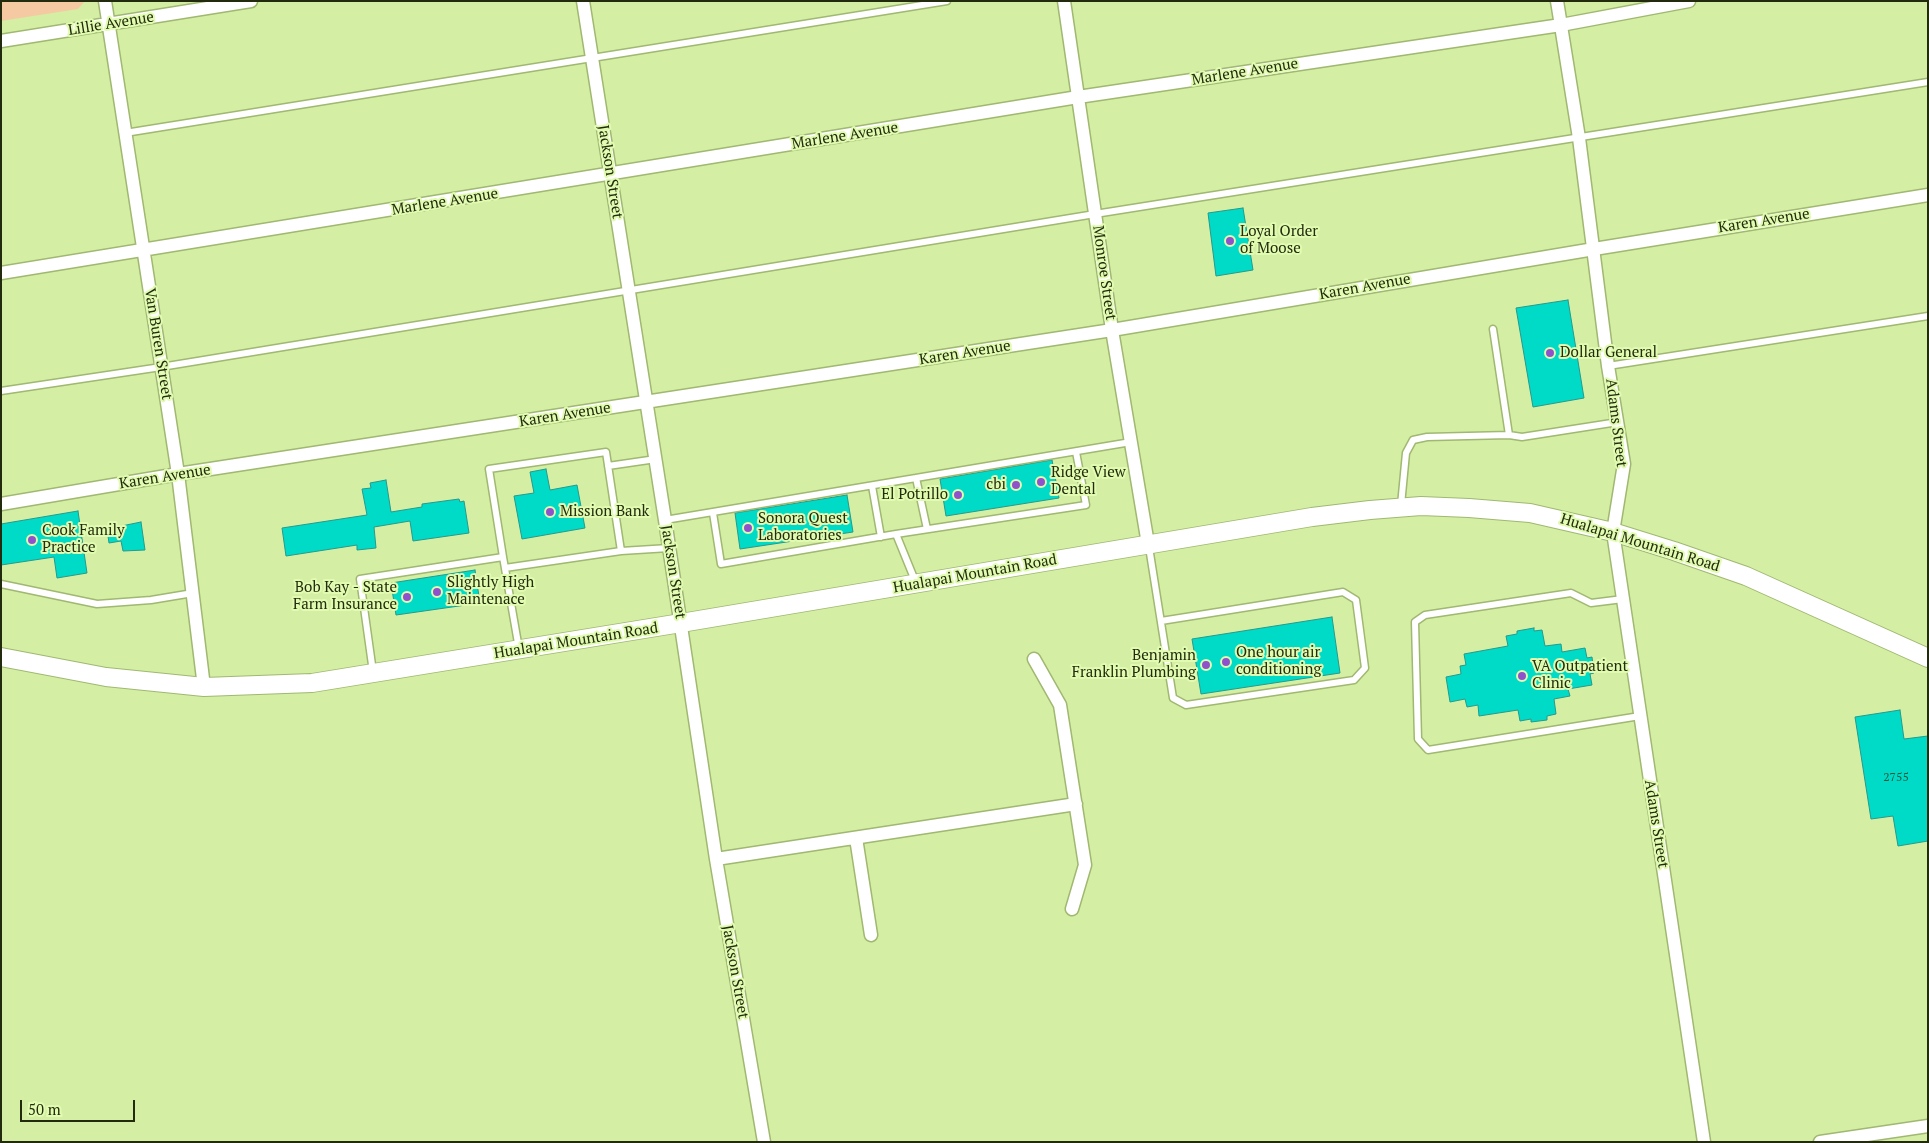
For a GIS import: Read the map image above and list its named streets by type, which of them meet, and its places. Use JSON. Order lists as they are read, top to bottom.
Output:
{
  "streets": {
    "main road": ["Hualapai Mountain Road"],
    "street": [
      "Lillie Avenue",
      "Marlene Avenue",
      "Jackson Street",
      "Karen Avenue",
      "Monroe Street",
      "Van Buren Street",
      "Adams Street"
    ]
  },
  "crossings": [
    ["Lillie Avenue", "Van Buren Street"],
    ["Marlene Avenue", "Jackson Street"],
    ["Marlene Avenue", "Monroe Street"],
    ["Marlene Avenue", "Van Buren Street"],
    ["Marlene Avenue", "Adams Street"],
    ["Jackson Street", "Karen Avenue"],
    ["Jackson Street", "Hualapai Mountain Road"],
    ["Karen Avenue", "Monroe Street"],
    ["Karen Avenue", "Van Buren Street"],
    ["Karen Avenue", "Adams Street"],
    ["Monroe Street", "Hualapai Mountain Road"],
    ["Van Buren Street", "Hualapai Mountain Road"],
    ["Adams Street", "Hualapai Mountain Road"]
  ],
  "places": [
    "Loyal Order of Moose",
    "Dollar General",
    "Ridge View Dental",
    "cbi",
    "El Potrillo",
    "Mission Bank",
    "Sonora Quest Laboratories",
    "Cook Family Practice",
    "Slightly High Maintenace",
    "Bob Kay - State Farm Insurance",
    "One hour air conditioning",
    "Benjamin Franklin Plumbing",
    "VA Outpatient Clinic"
  ],
  "house_numbers": ["2755"],
  "scale_bar": "50 m"
}
